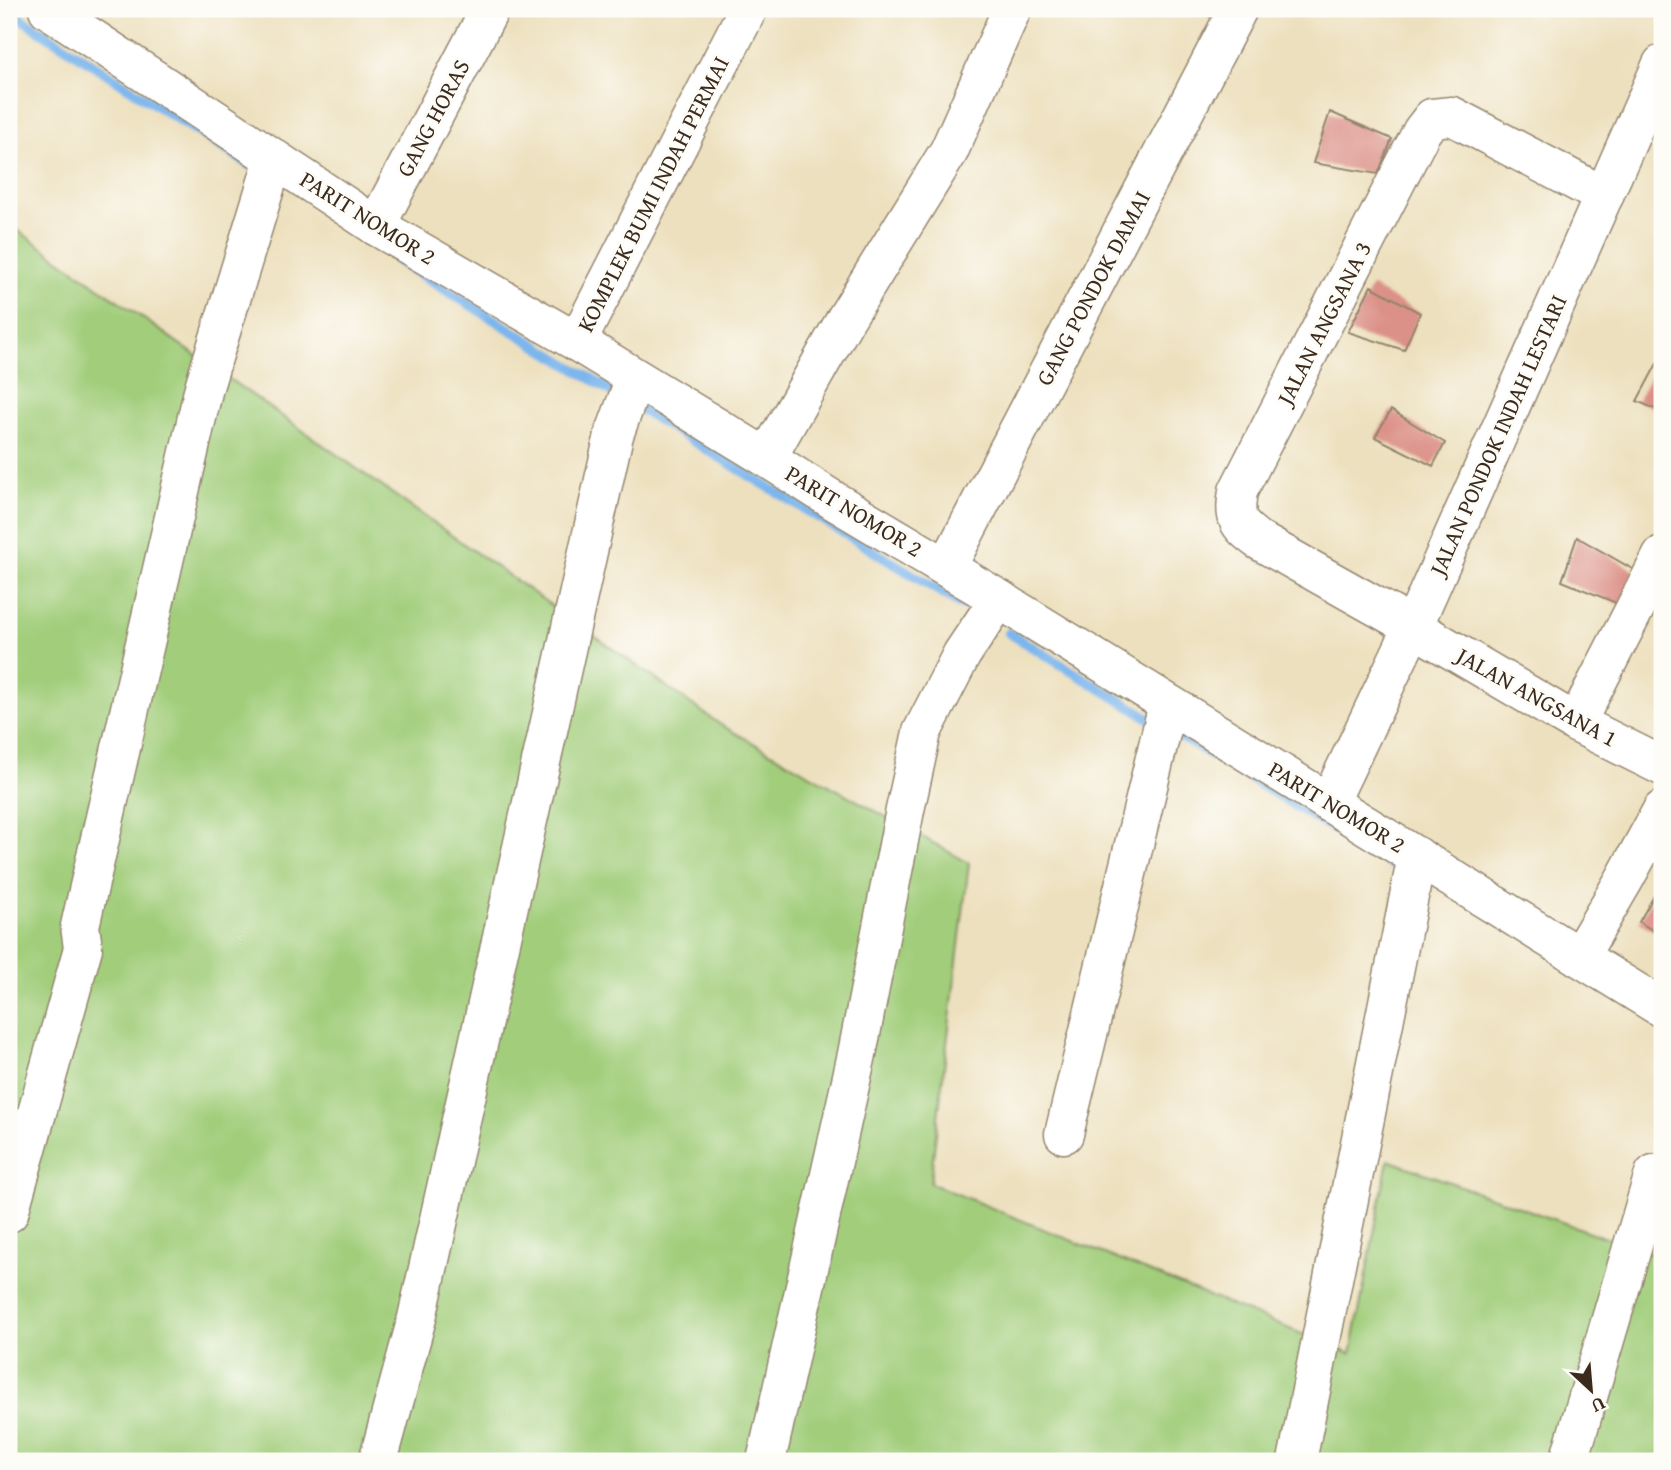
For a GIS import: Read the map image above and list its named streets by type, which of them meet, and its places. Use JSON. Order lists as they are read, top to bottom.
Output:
{
  "streets": {
    "street": [
      "GANG HORAS",
      "KOMPLEK BUMI INDAH PERMAI",
      "PARIT NOMOR 2",
      "GANG PONDOK DAMAI",
      "JALAN ANGSANA 3",
      "JALAN PONDOK INDAH LESTARI",
      "JALAN ANGSANA 1"
    ]
  },
  "crossings": [
    ["GANG HORAS", "PARIT NOMOR 2"],
    ["KOMPLEK BUMI INDAH PERMAI", "PARIT NOMOR 2"],
    ["PARIT NOMOR 2", "GANG PONDOK DAMAI"],
    ["PARIT NOMOR 2", "JALAN PONDOK INDAH LESTARI"],
    ["JALAN ANGSANA 3", "JALAN PONDOK INDAH LESTARI"],
    ["JALAN ANGSANA 3", "JALAN ANGSANA 1"],
    ["JALAN PONDOK INDAH LESTARI", "JALAN ANGSANA 1"]
  ],
  "north": "bottom right"
}
